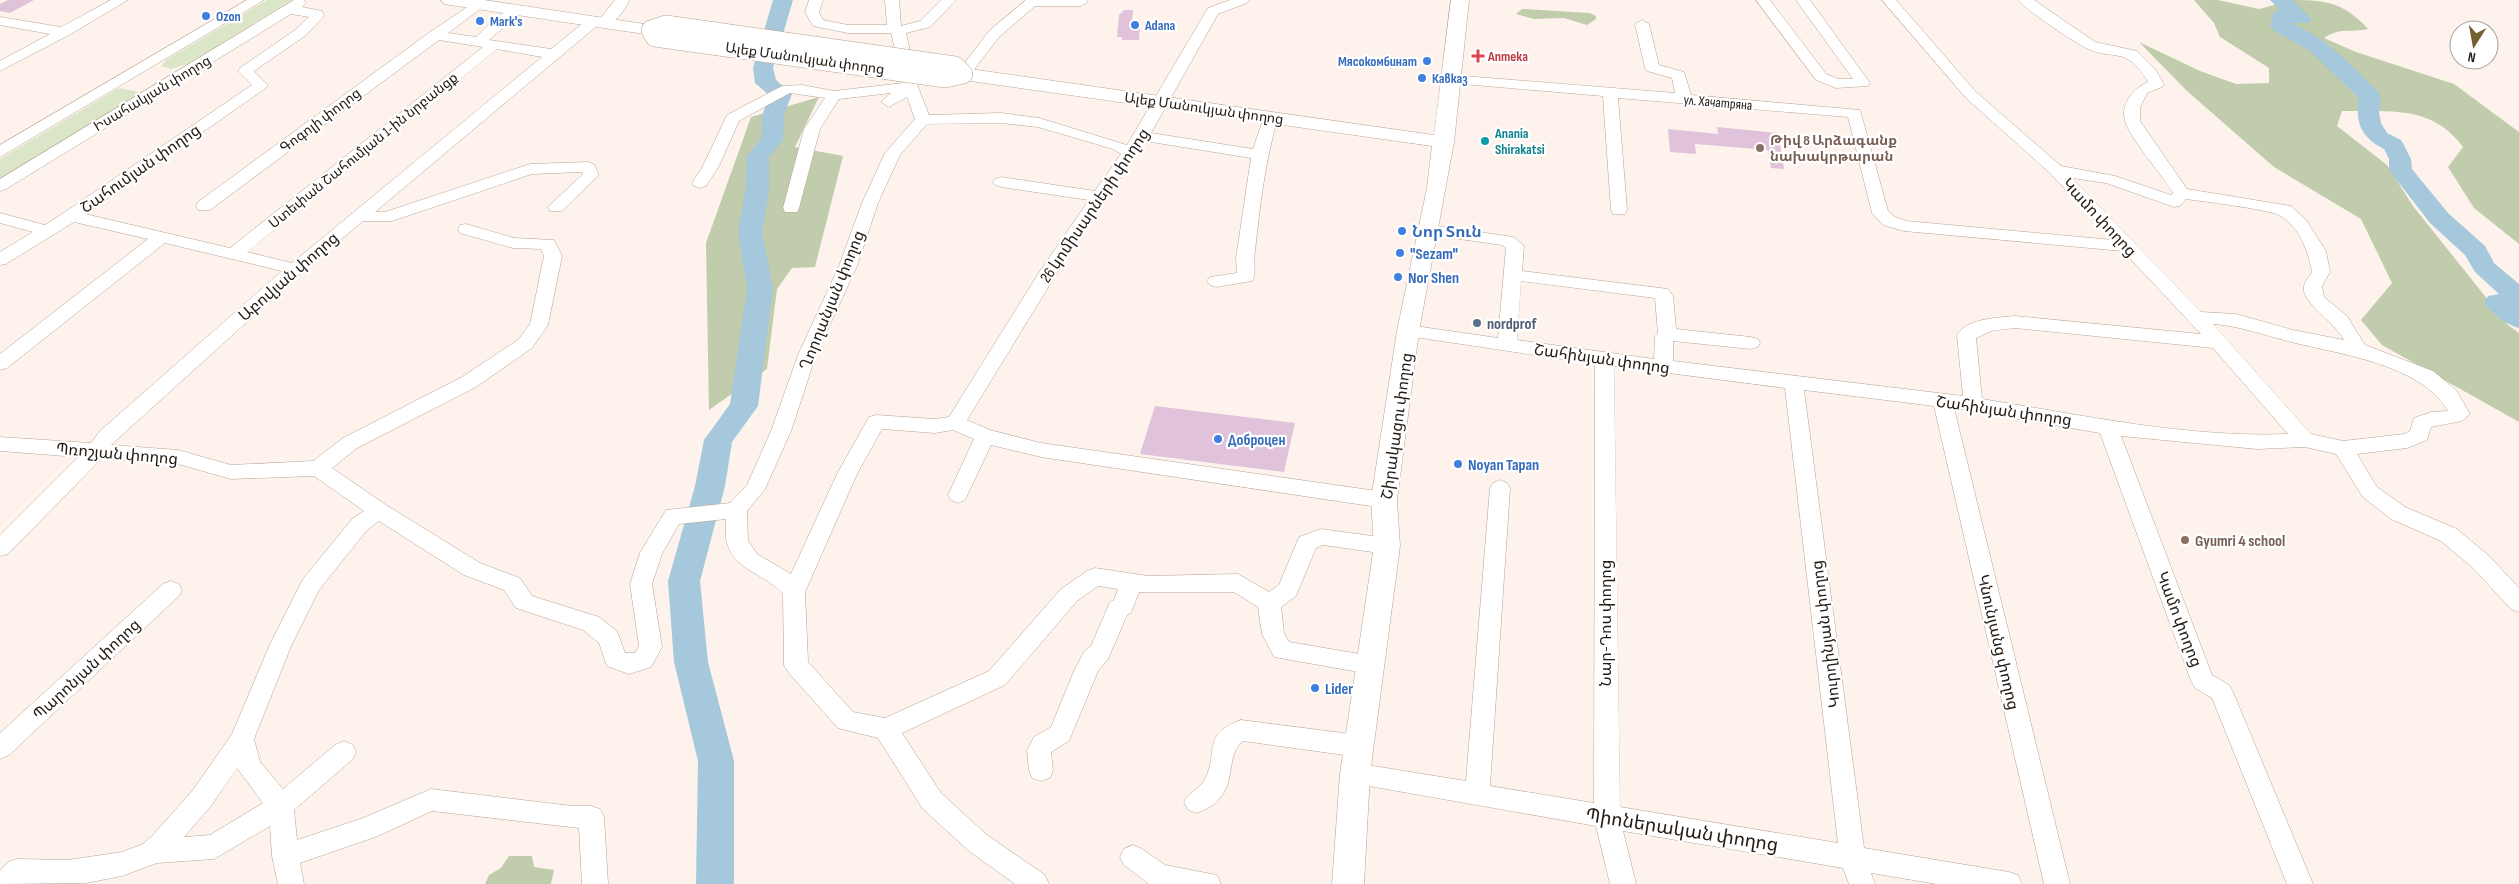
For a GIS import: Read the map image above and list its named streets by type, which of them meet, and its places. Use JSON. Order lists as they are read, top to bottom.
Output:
{
  "streets": {
    "main road": ["Ալեք Մանուկյան փողոց", "Շիրակացու փողոց"],
    "street": [
      "Իսահակյան փողոց",
      "ул. Хачатряна",
      "Գոգոլի փողոց",
      "Ստեփան Շահումյան 1-ին նրբանցք",
      "Շահումյան փողոց",
      "26 կոմիսարների փողոց",
      "Կամո փողոց",
      "Աբովյան փողոց",
      "Ղորղանյան փողոց",
      "Շահինյան փողոց",
      "Պռոշյան փողոց",
      "Նար-Դոս փողոց",
      "Կուրղինյան փողոց",
      "Կնունյանց փողոց",
      "Պարոնյան փողոց",
      "Պիոներական փողոց"
    ]
  },
  "crossings": [
    ["Ալեք Մանուկյան փողոց", "Գոգոլի փողոց"],
    ["Ալեք Մանուկյան փողոց", "Ստեփան Շահումյան 1-ին նրբանցք"],
    ["Ալեք Մանուկյան փողոց", "26 կոմիսարների փողոց"],
    ["Ալեք Մանուկյան փողոց", "Աբովյան փողոց"],
    ["Ալեք Մանուկյան փողոց", "Շիրակացու փողոց"],
    ["Իսահակյան փողոց", "Շահումյան փողոց"],
    ["ул. Хачатряна", "Շիրակացու փողոց"],
    ["Կամո փողոց", "Շահինյան փողոց"],
    ["Աբովյան փողոց", "Պռոշյան փողոց"],
    ["Շահինյան փողոց", "Շիրակացու փողոց"],
    ["Շահինյան փողոց", "Նար-Դոս փողոց"],
    ["Շահինյան փողոց", "Կուրղինյան փողոց"],
    ["Շահինյան փողոց", "Կնունյանց փողոց"],
    ["Շիրակացու փողոց", "Պիոներական փողոց"],
    ["Նար-Դոս փողոց", "Պիոներական փողոց"],
    ["Կուրղինյան փողոց", "Պիոներական փողոց"]
  ],
  "places": {
    "other": [
      "Ozon",
      "Mark's",
      "Adana",
      "Мясокомбинат",
      "Кавказ",
      "Anania Shirakatsi",
      "Թիվ 8 Արձագանք նախակրթարան",
      "Նոր Տուն",
      "\"Sezam\"",
      "Nor Shen",
      "nordprof",
      "Доброцен",
      "Noyan Tapan",
      "Gyumri 4 school",
      "Lider"
    ],
    "health": ["Аптека"]
  },
  "north": "bottom"
}
